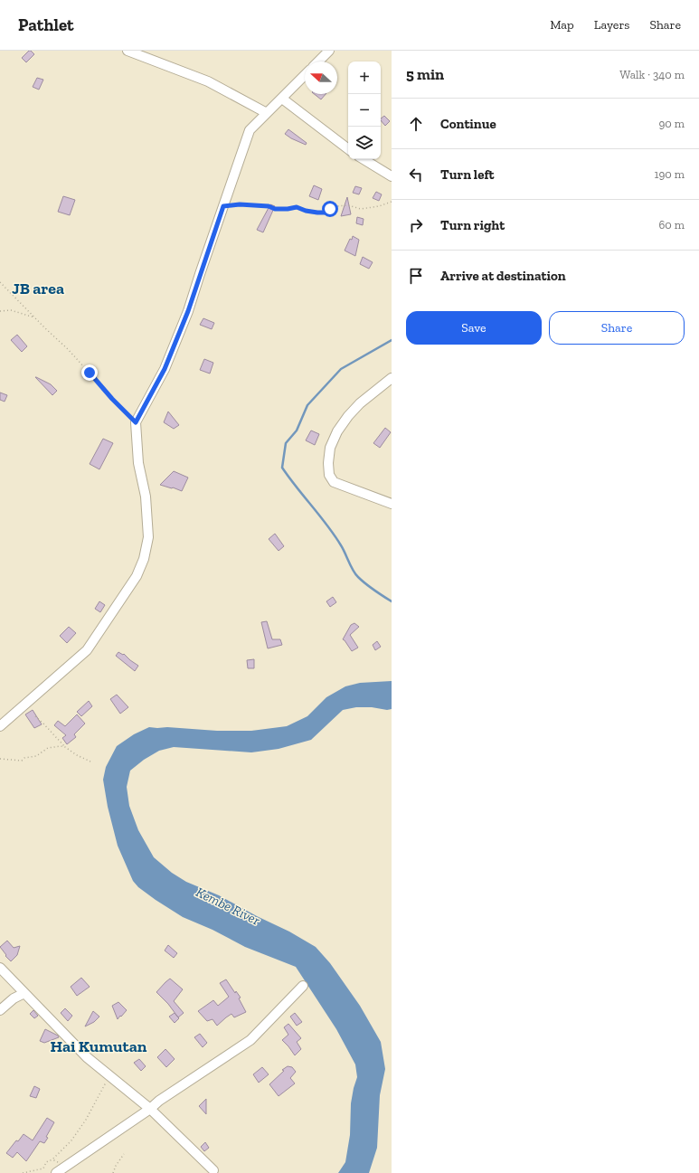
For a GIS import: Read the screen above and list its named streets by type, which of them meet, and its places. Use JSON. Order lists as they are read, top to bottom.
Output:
{
  "districts": ["JB area", "Hai Kumutan"],
  "water": ["Kembe River"],
  "north": "left",
  "page": {
    "header": "Pathlet",
    "nav": ["Map", "Layers", "Share"],
    "heading": ["5 min", "Walk · 340 m"],
    "map_buttons": ["+", "−"],
    "list": [
      ["Continue", "90 m"],
      ["Turn left", "190 m"],
      ["Turn right", "60 m"],
      "Arrive at destination"
    ],
    "buttons": ["Save", "Share"]
  }
}
